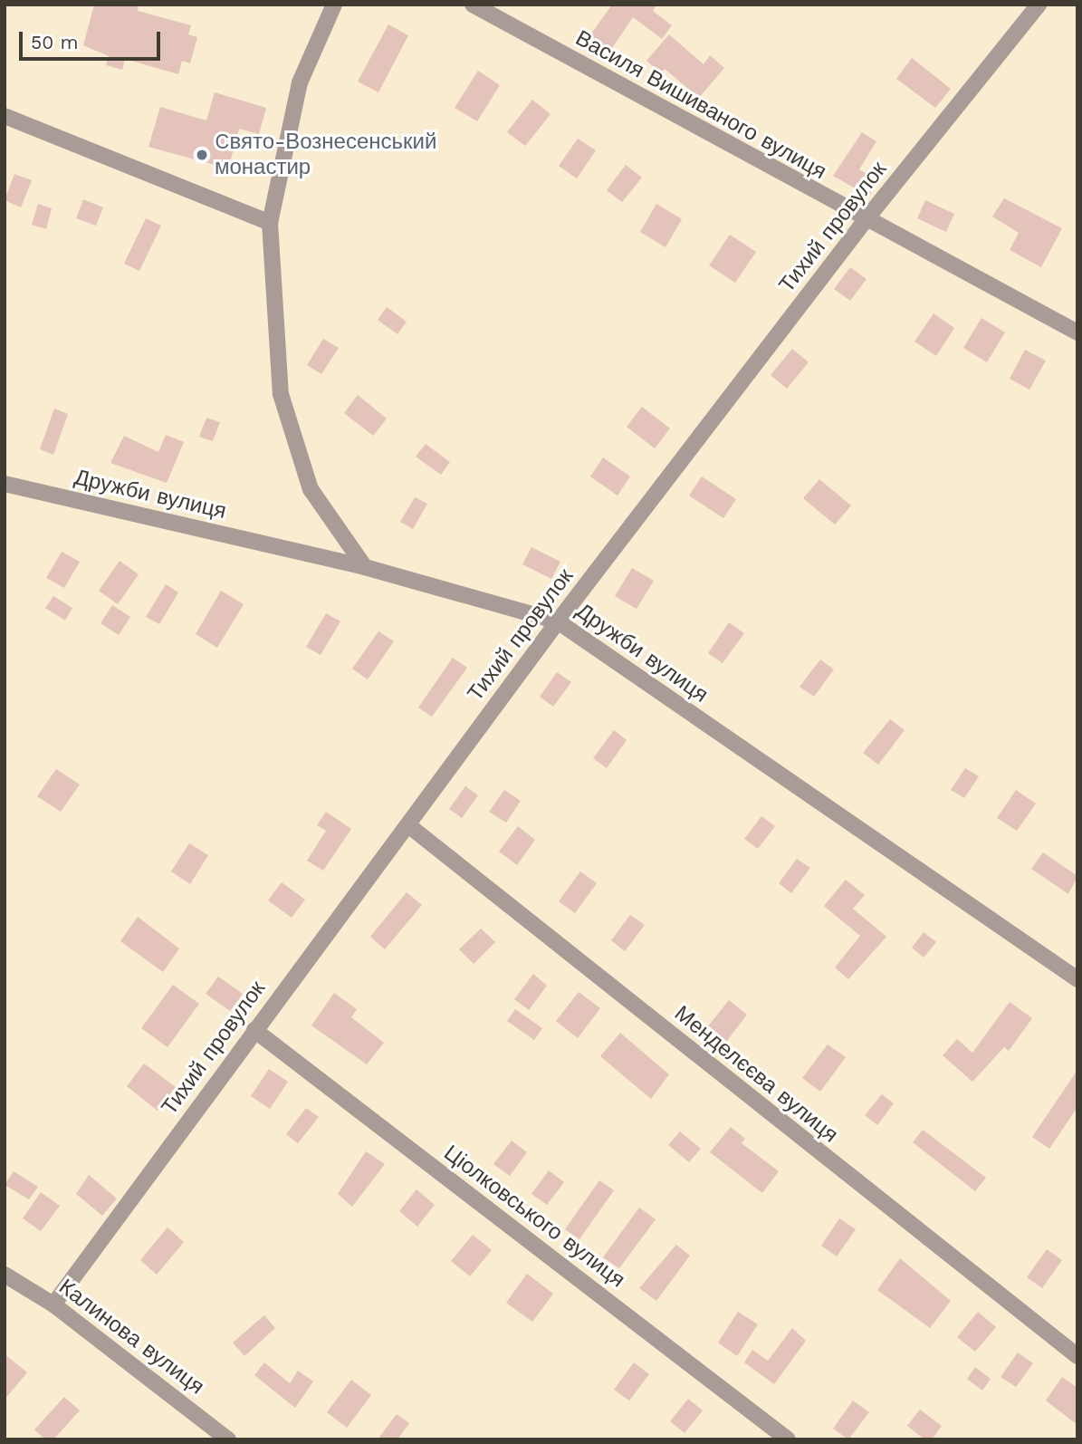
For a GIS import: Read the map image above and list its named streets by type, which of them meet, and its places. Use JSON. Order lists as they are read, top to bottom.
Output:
{
  "streets": {
    "street": [
      "Василя Вишиваного вулиця",
      "Тихий провулок",
      "Дружби вулиця",
      "Менделєєва вулиця",
      "Ціолковського вулиця",
      "Калинова вулиця"
    ]
  },
  "crossings": [
    ["Василя Вишиваного вулиця", "Тихий провулок"],
    ["Тихий провулок", "Дружби вулиця"],
    ["Тихий провулок", "Менделєєва вулиця"],
    ["Тихий провулок", "Ціолковського вулиця"],
    ["Тихий провулок", "Калинова вулиця"]
  ],
  "places": ["Cвято-Вознесенський монастир"],
  "scale_bar": "50 m"
}
